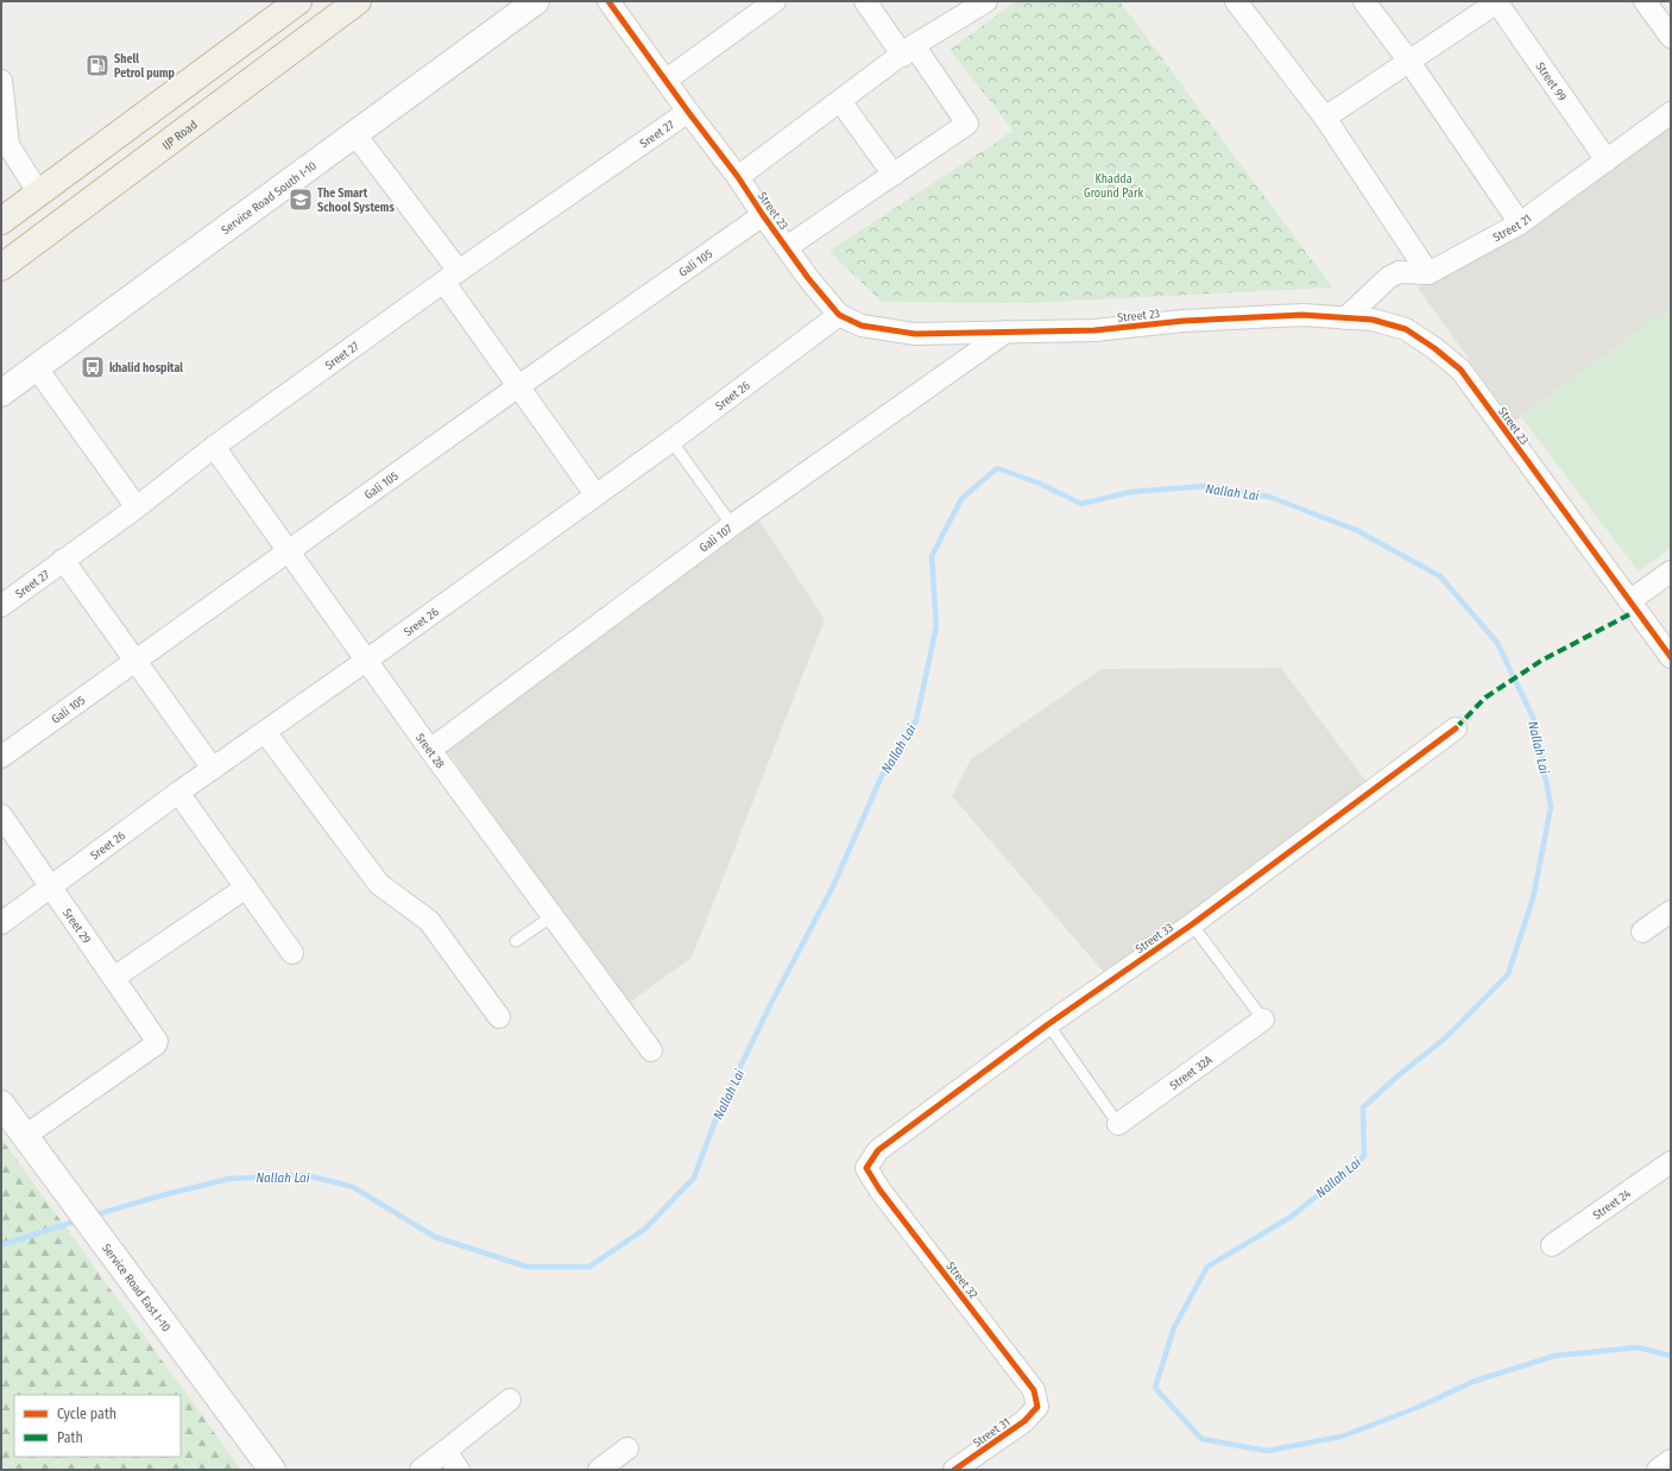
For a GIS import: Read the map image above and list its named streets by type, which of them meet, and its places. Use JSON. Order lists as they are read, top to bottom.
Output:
{
  "streets": {
    "highway": ["IJP Road"],
    "main road": ["Service Road South I-10", "Service Road East I-10"],
    "street": [
      "Street 99",
      "Sreet 27",
      "Street 23",
      "Street 21",
      "Gali 105",
      "Sreet 26",
      "Gali 107",
      "Sreet 28",
      "Sreet 29",
      "Street 33",
      "Street 32A",
      "Street 24",
      "Street 32",
      "Street 31"
    ]
  },
  "crossings": [
    ["Street 99", "Street 21"],
    ["Sreet 27", "Street 23"],
    ["Sreet 27", "Sreet 28"],
    ["Street 23", "Street 21"],
    ["Street 23", "Gali 105"],
    ["Street 23", "Sreet 26"],
    ["Street 23", "Gali 107"],
    ["Gali 105", "Sreet 28"],
    ["Sreet 26", "Sreet 28"],
    ["Sreet 26", "Sreet 29"],
    ["Gali 107", "Sreet 28"],
    ["Sreet 29", "Service Road East I-10"],
    ["Street 33", "Street 32"],
    ["Street 32", "Street 31"]
  ],
  "water": ["Nallah Lai"],
  "parks": ["Khadda Ground Park"],
  "places": {
    "fuel station": ["Shell Petrol pump"],
    "school or university": ["The Smart School Systems"],
    "bus stop": ["khalid hospital"]
  },
  "legend": ["Cycle path", "Path"]
}
